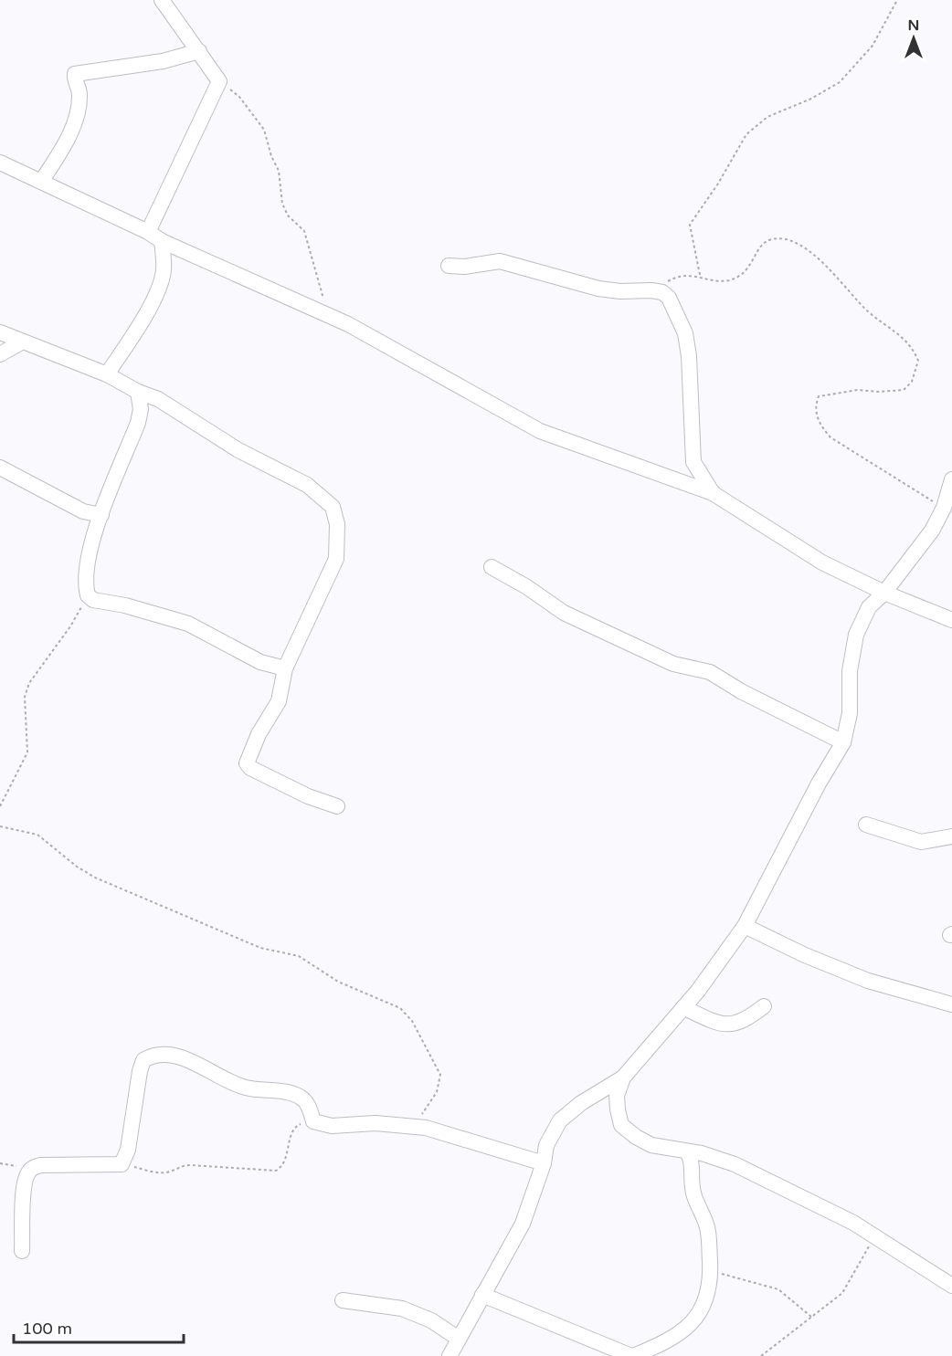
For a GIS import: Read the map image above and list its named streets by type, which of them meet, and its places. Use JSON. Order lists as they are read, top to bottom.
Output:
{
  "scale_bar": "100 m",
  "north": "top"
}
